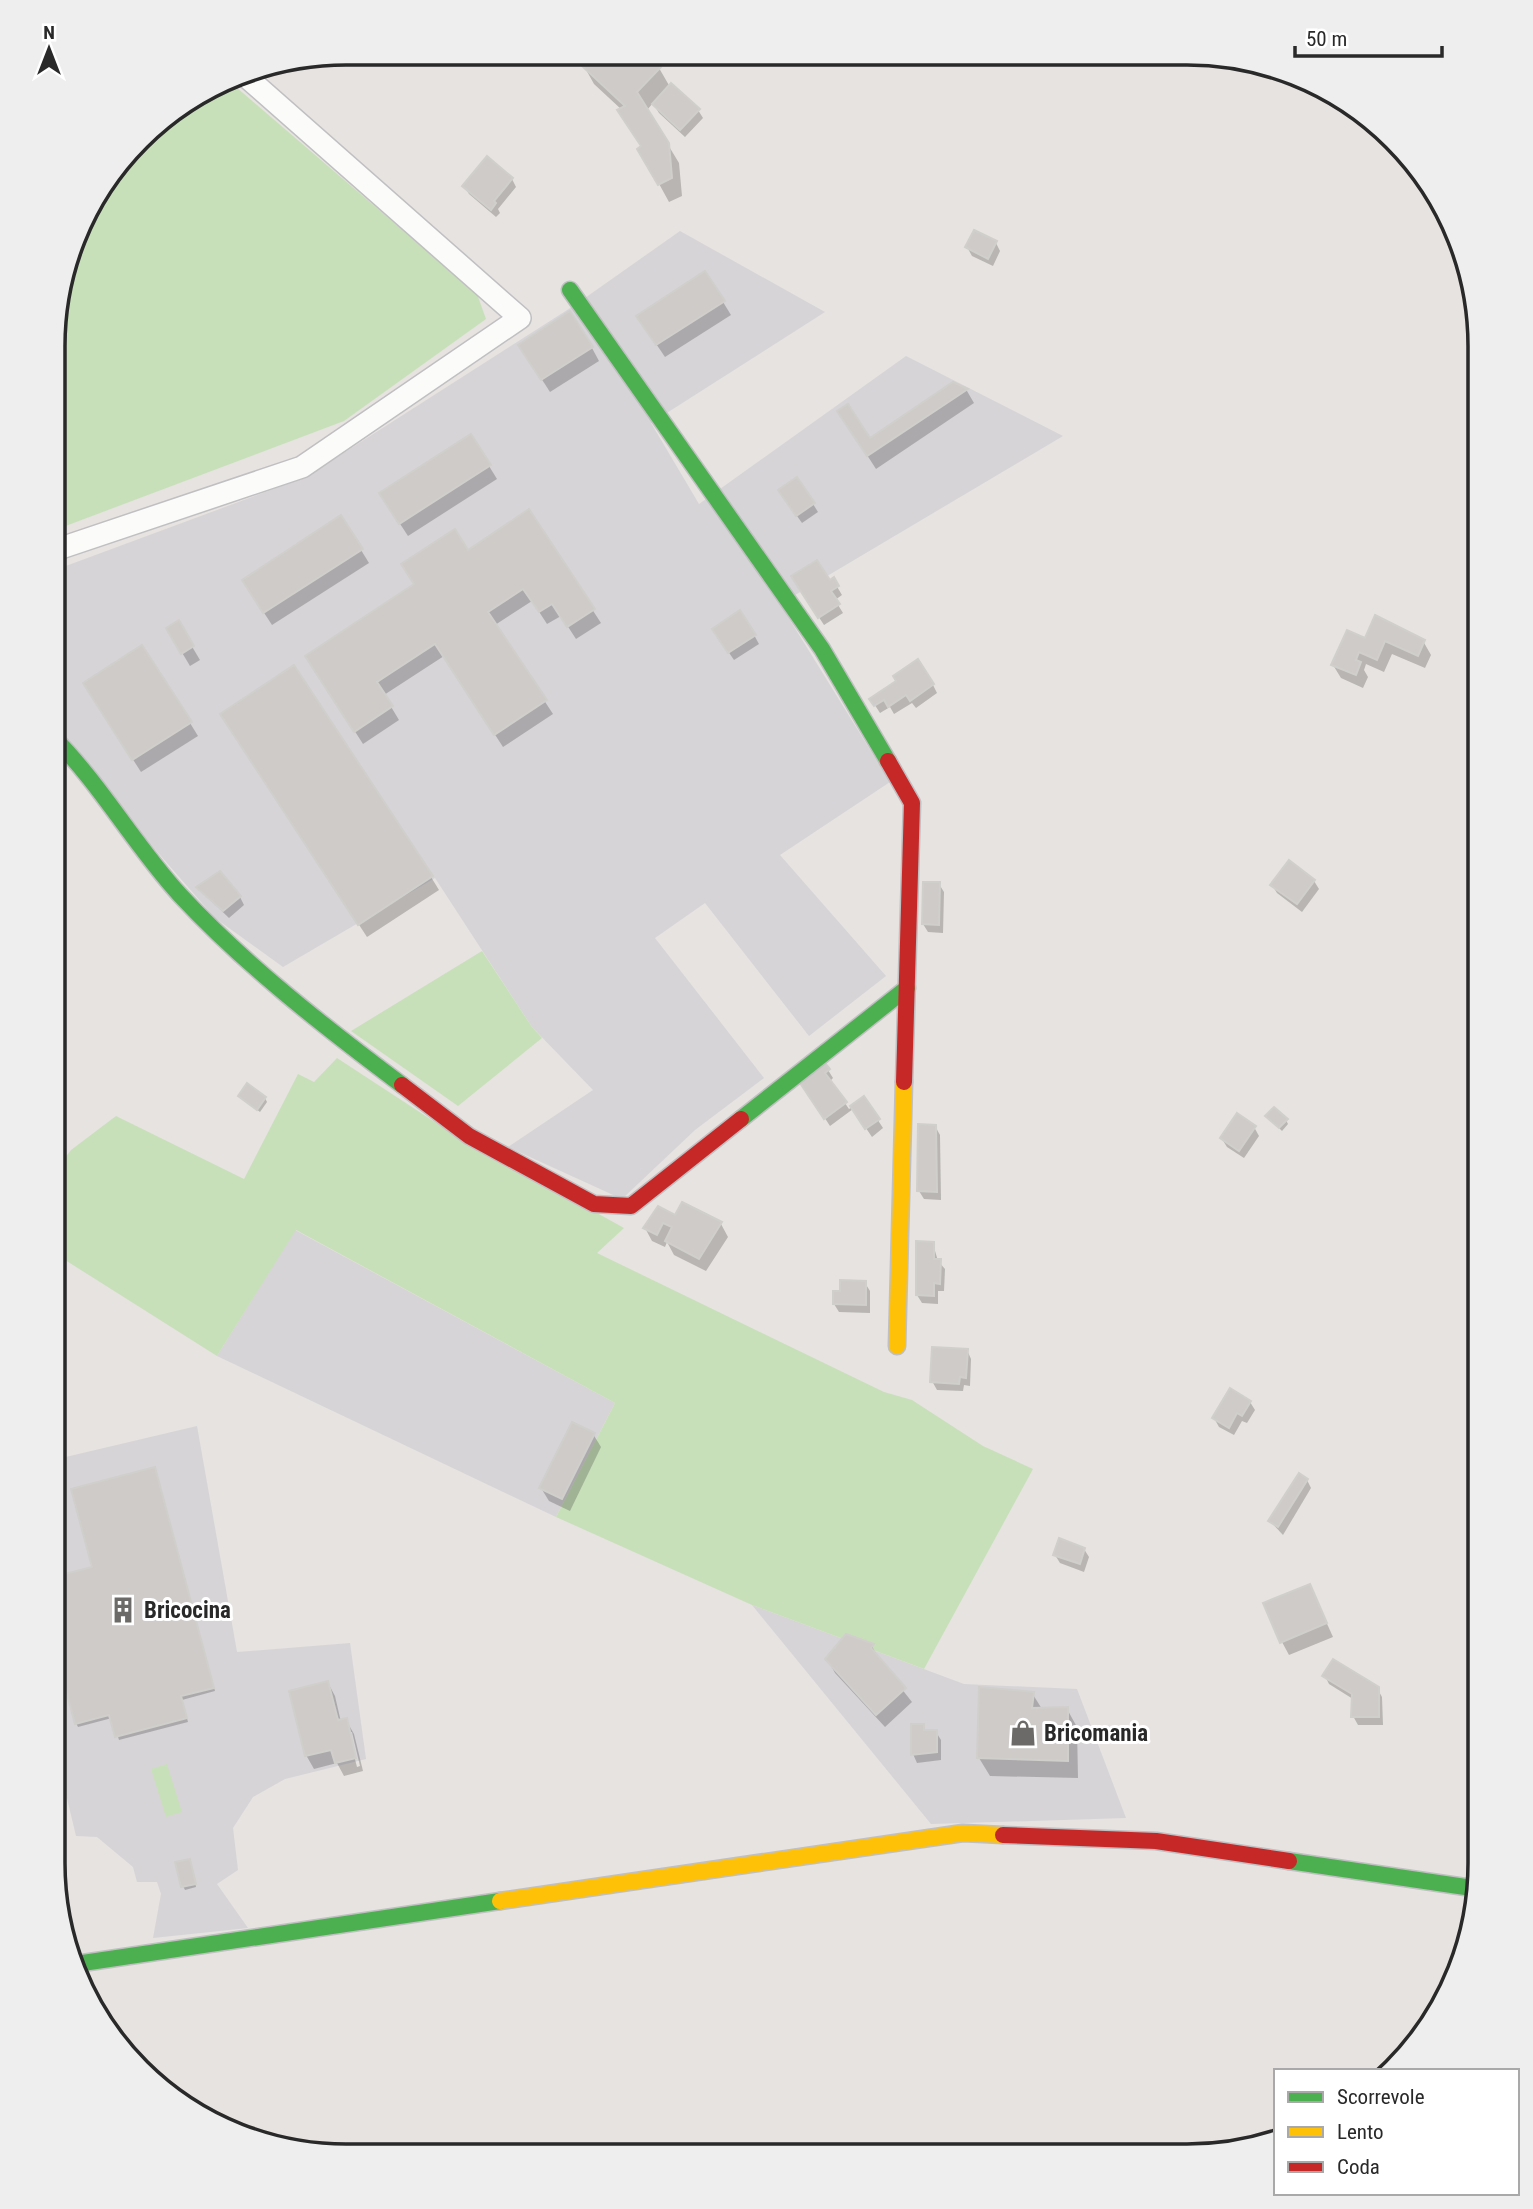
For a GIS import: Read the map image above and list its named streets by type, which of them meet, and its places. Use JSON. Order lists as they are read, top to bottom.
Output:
{
  "places": {
    "building": ["Bricocina"],
    "shop": ["Bricomania"]
  },
  "legend": ["Scorrevole", "Lento", "Coda"],
  "scale_bar": "50 m",
  "north": "top"
}
